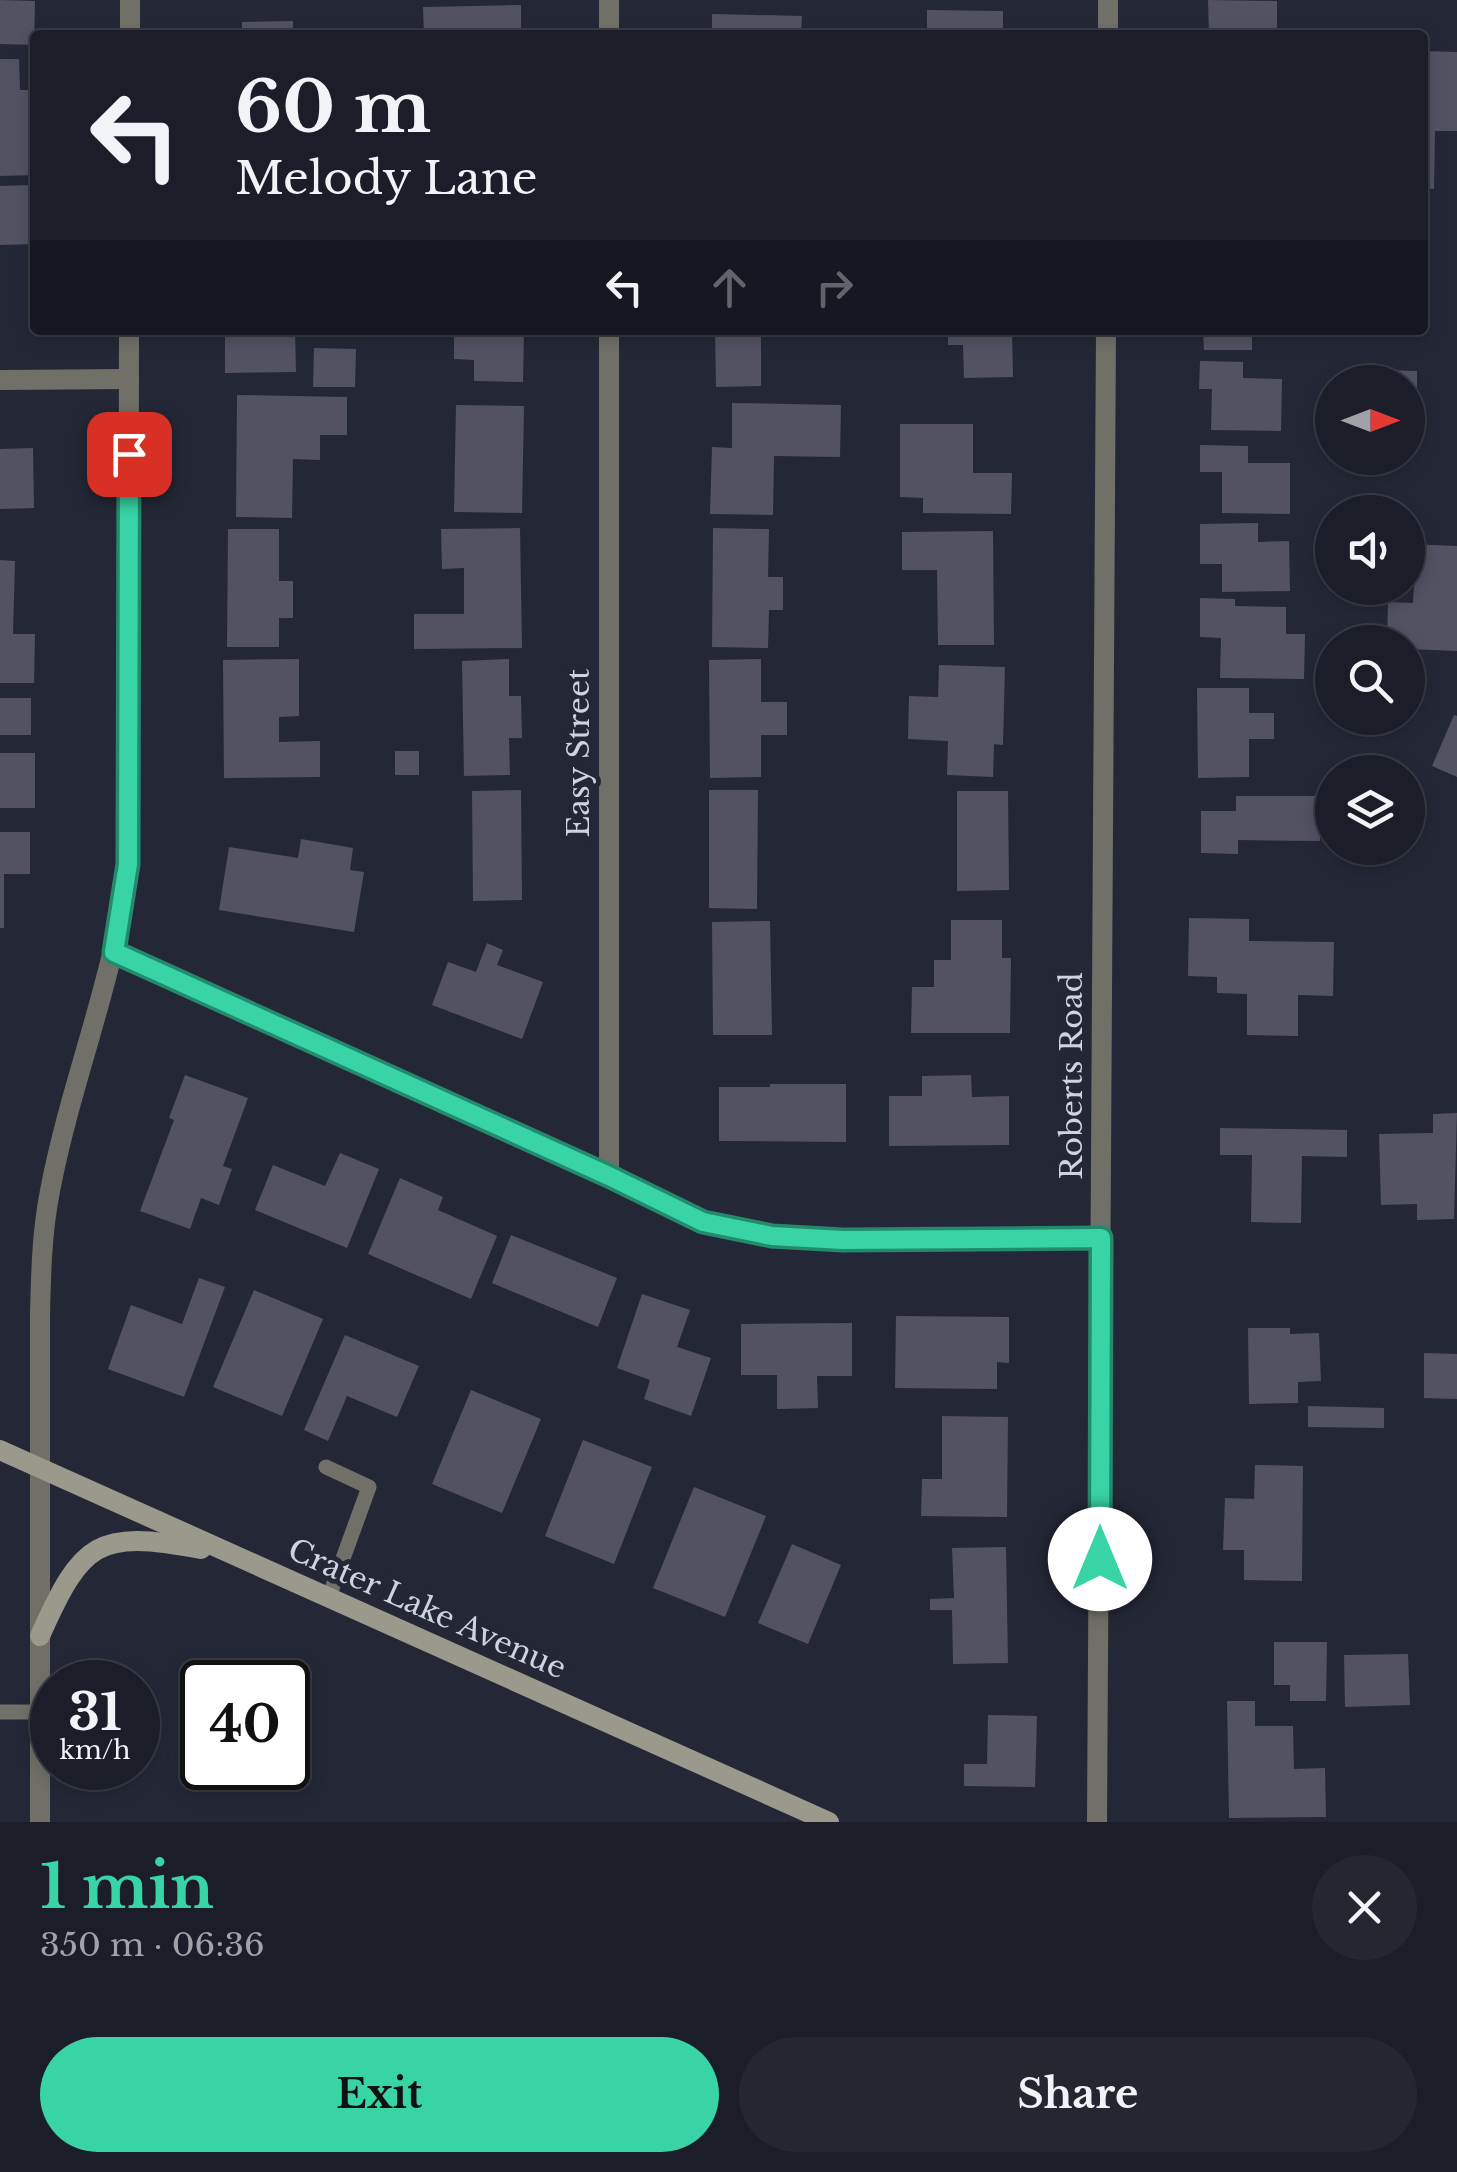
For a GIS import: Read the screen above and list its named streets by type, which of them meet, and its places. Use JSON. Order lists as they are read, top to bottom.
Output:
{
  "streets": {
    "main road": ["Crater Lake Avenue"],
    "street": ["Easy Street", "Roberts Road"]
  },
  "north": "right",
  "page": {
    "turn": ["60 m", "Melody Lane"],
    "speed": "31 km/h",
    "limit": "40",
    "heading": ["1 min", "350 m · 06:36"],
    "buttons": ["Exit", "Share"]
  }
}
